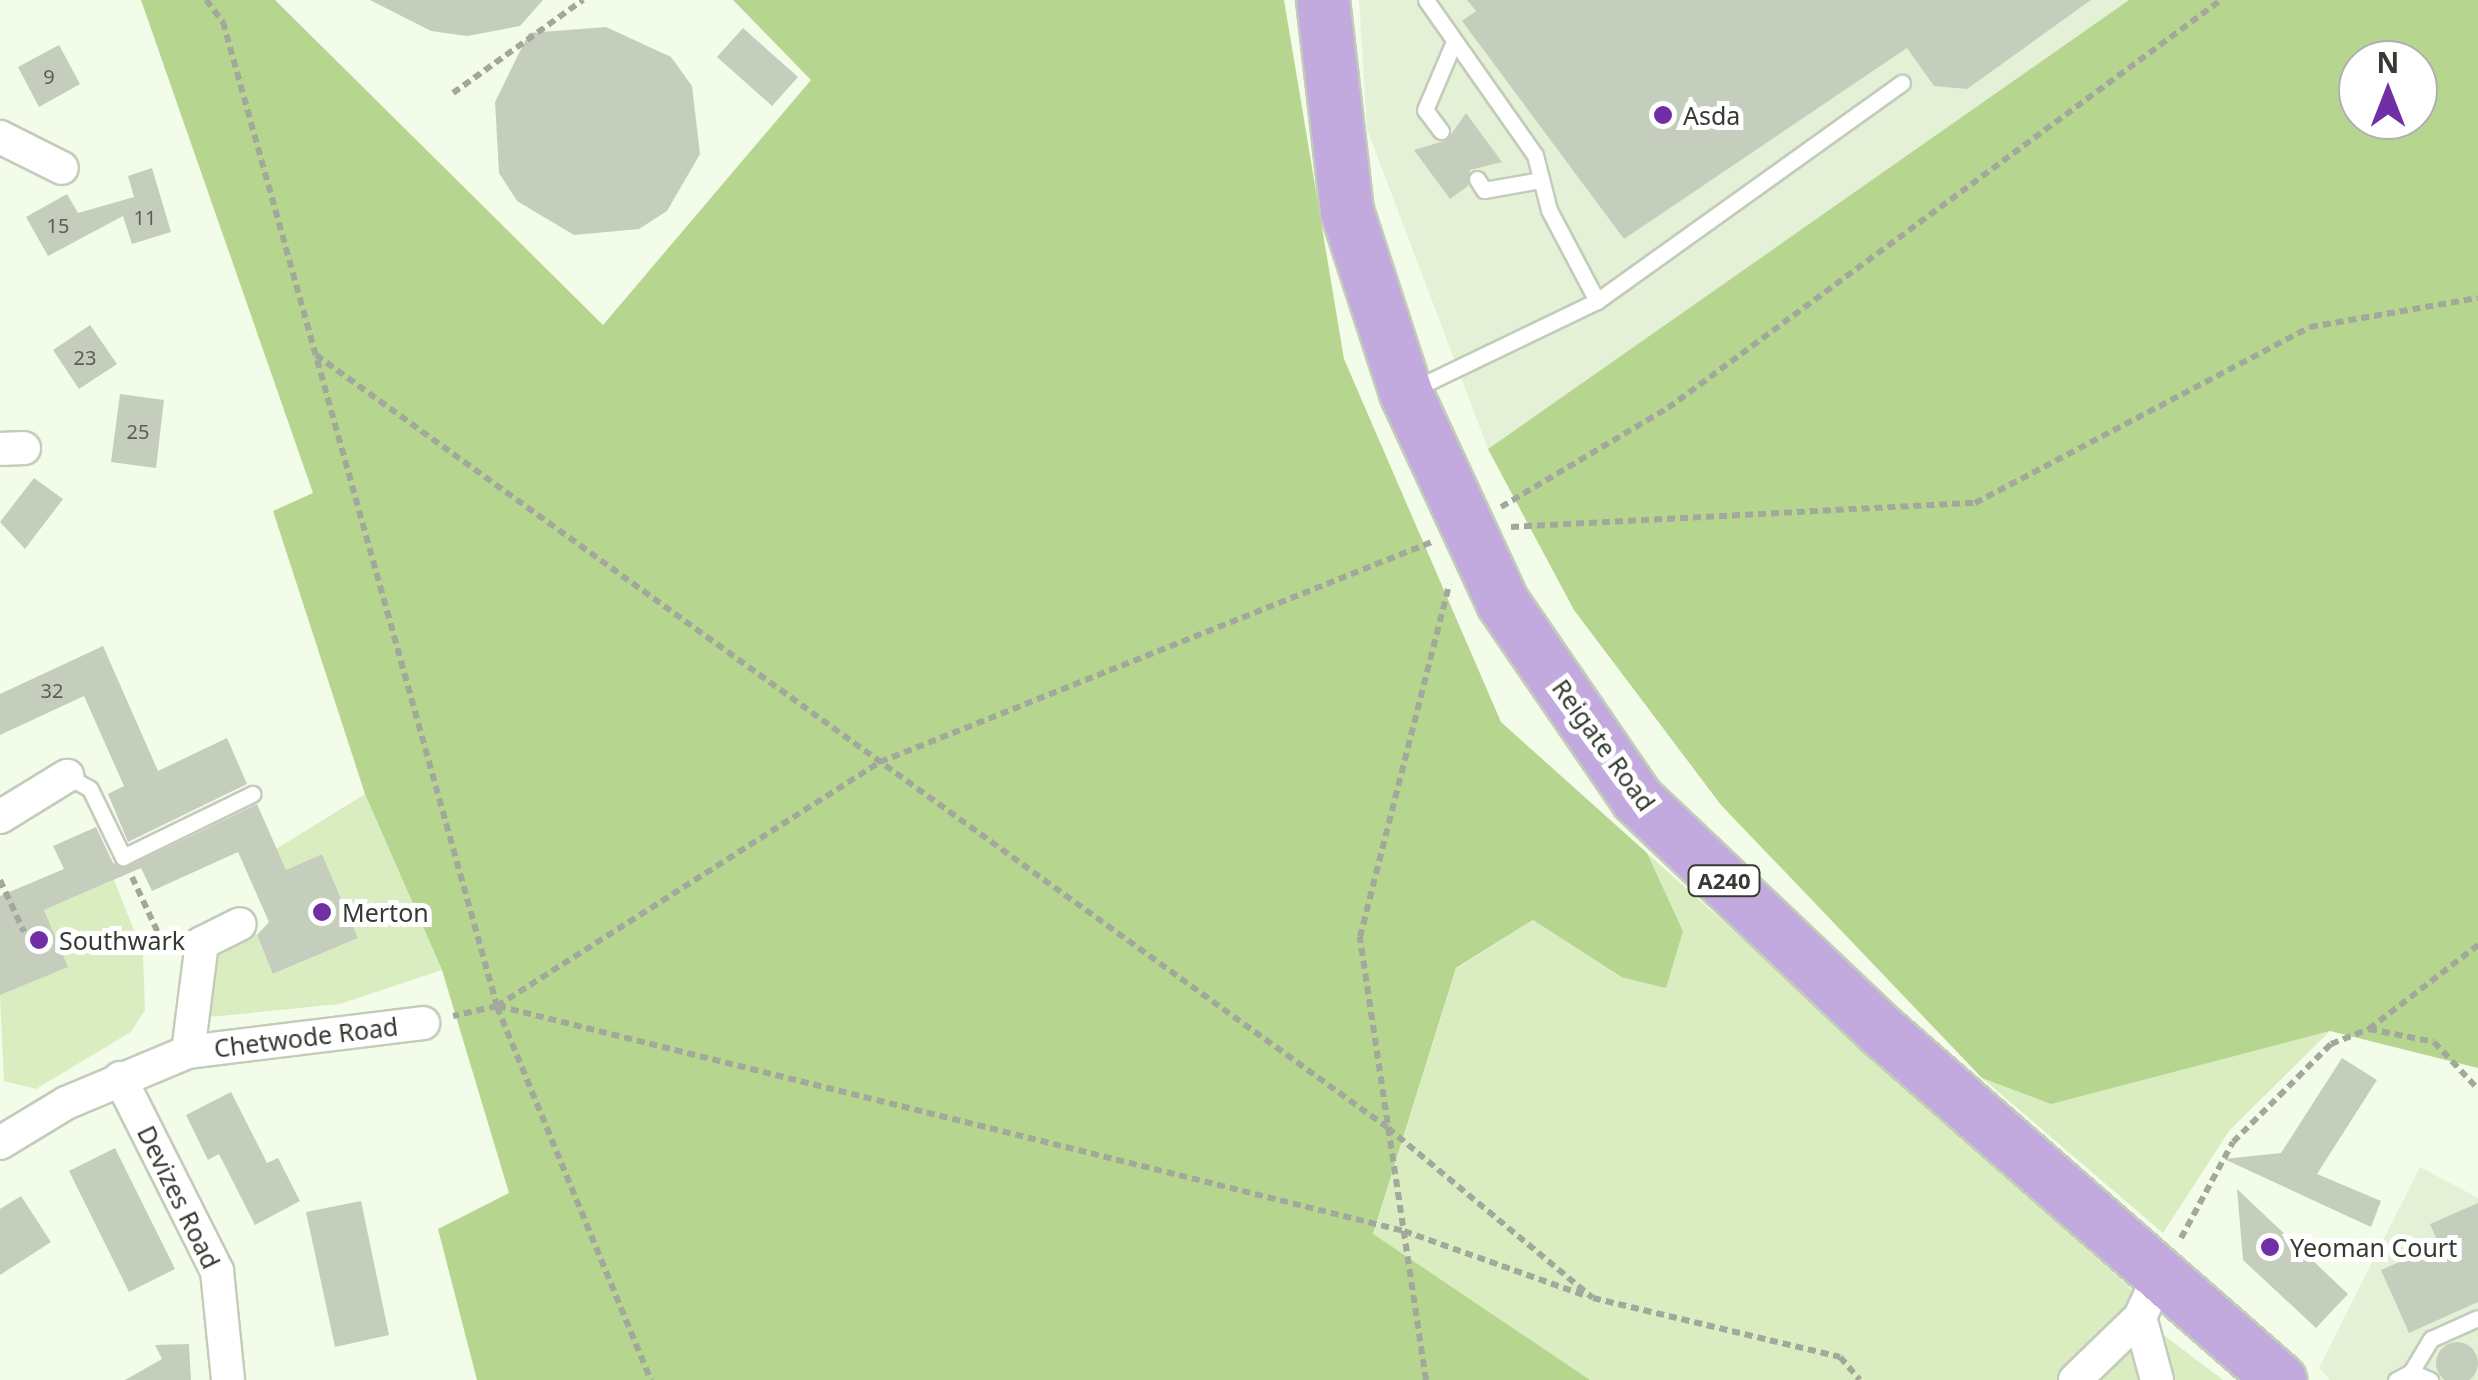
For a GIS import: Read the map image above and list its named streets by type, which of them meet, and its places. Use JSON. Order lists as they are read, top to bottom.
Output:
{
  "streets": {
    "highway": ["Reigate Road", "A240"],
    "street": ["Chetwode Road", "Devizes Road"]
  },
  "crossings": [
    ["Chetwode Road", "Devizes Road"]
  ],
  "places": [
    "Asda",
    "Merton",
    "Southwark",
    "Yeoman Court"
  ],
  "house_numbers": [
    "9",
    "11",
    "15",
    "23",
    "25",
    "32"
  ],
  "north": "top"
}
